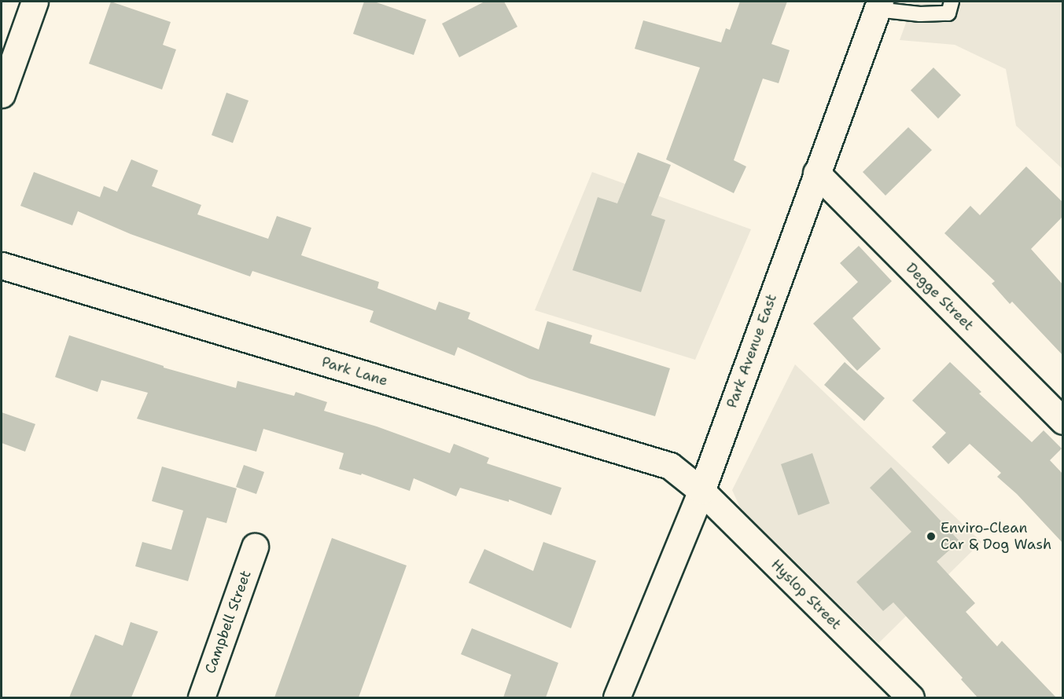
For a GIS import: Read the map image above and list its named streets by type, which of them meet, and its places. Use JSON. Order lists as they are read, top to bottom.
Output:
{
  "streets": {
    "street": [
      "Degge Street",
      "Park Avenue East",
      "Park Lane",
      "Hyslop Street",
      "Campbell Street"
    ]
  },
  "crossings": [
    ["Degge Street", "Park Avenue East"],
    ["Park Avenue East", "Park Lane"],
    ["Park Avenue East", "Hyslop Street"],
    ["Park Lane", "Hyslop Street"]
  ],
  "places": ["Enviro-Clean Car & Dog Wash"]
}
